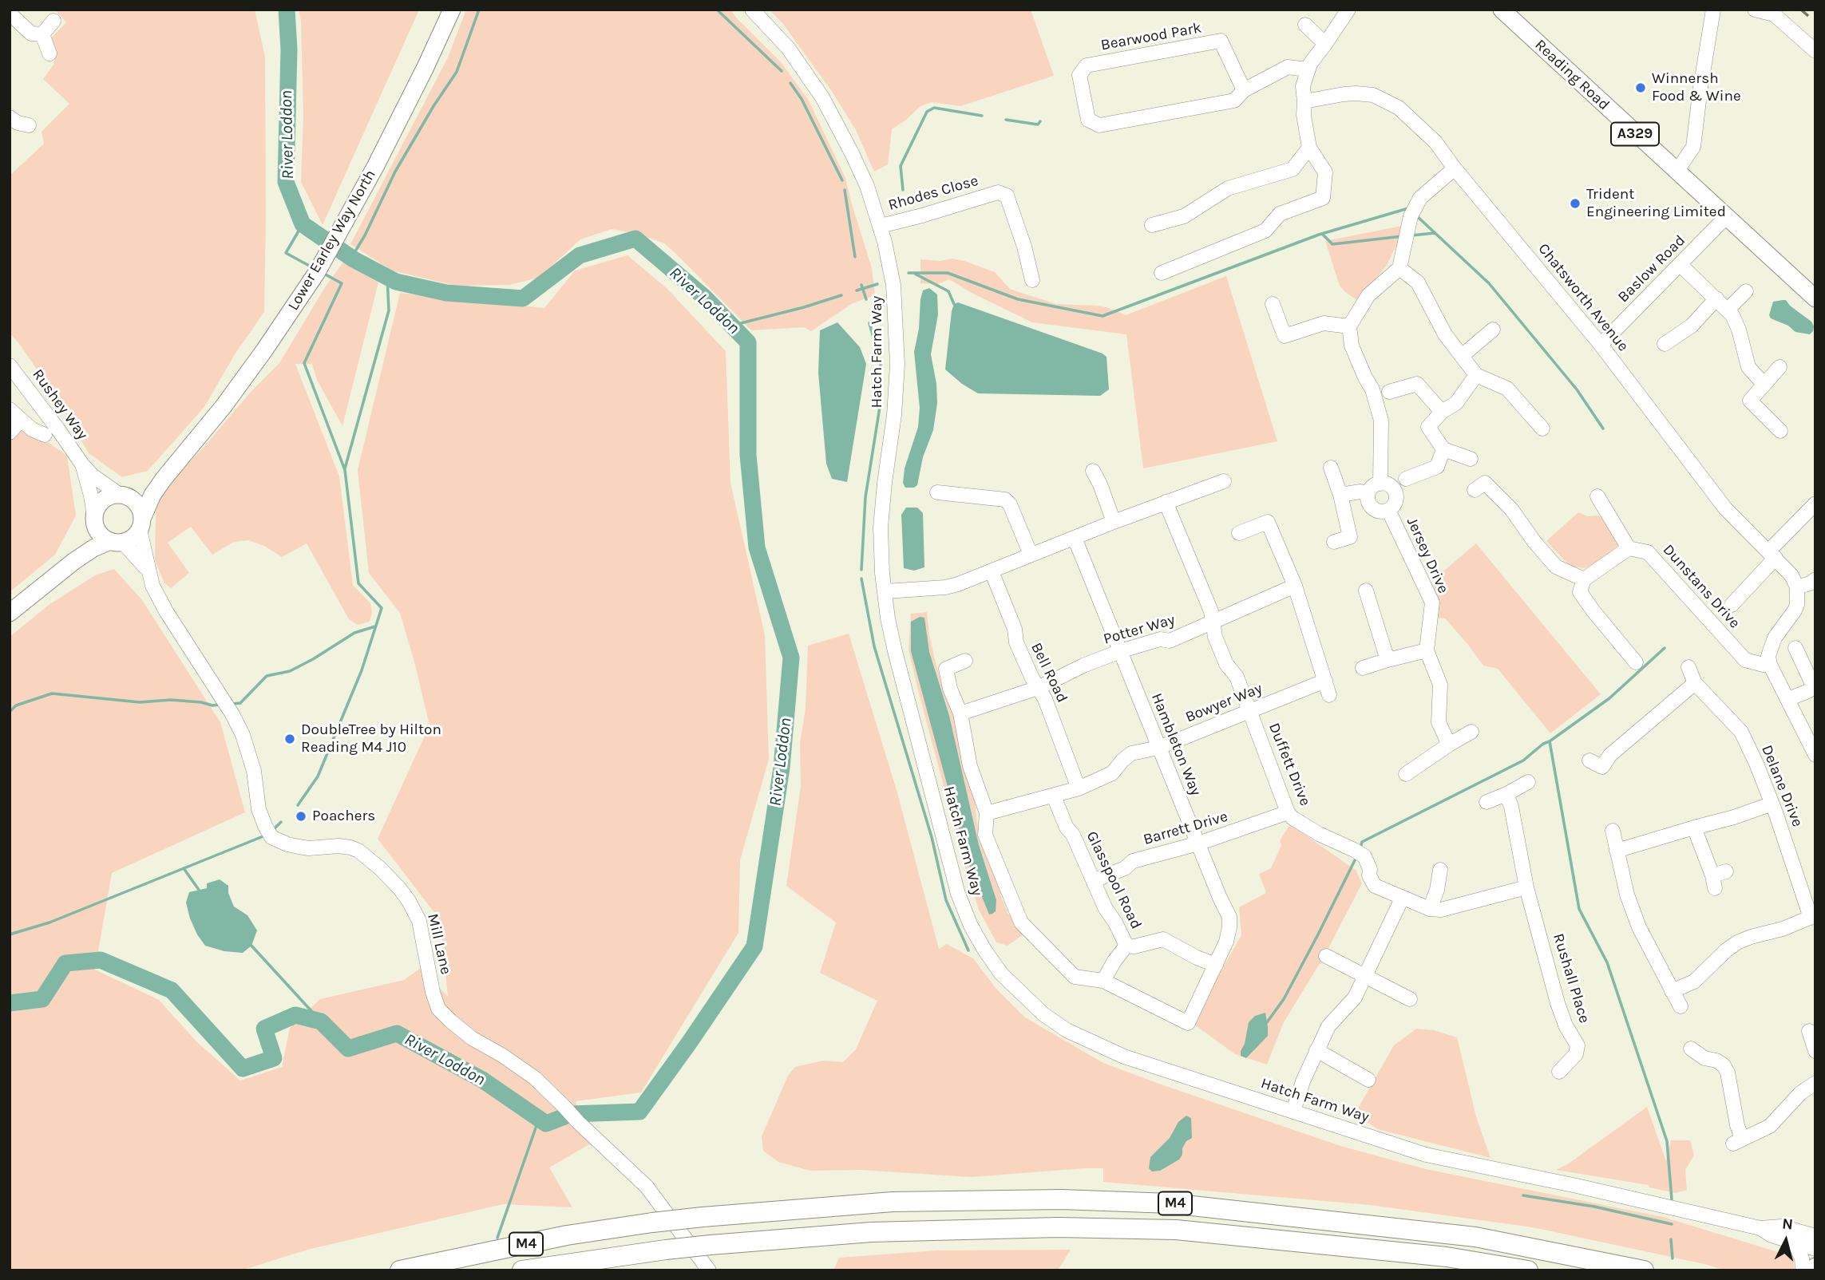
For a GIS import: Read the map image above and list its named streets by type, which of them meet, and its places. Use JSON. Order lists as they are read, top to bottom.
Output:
{
  "streets": {
    "highway": ["M4"],
    "main road": ["Reading Road", "A329", "Lower Earley Way North"],
    "street": [
      "Bearwood Park",
      "Rhodes Close",
      "Baslow Road",
      "Chatsworth Avenue",
      "Hatch Farm Way",
      "Rushey Way",
      "Jersey Drive",
      "Dunstans Drive",
      "Potter Way",
      "Bell Road",
      "Bowyer Way",
      "Hambleton Way",
      "Duffett Drive",
      "Delane Drive",
      "Barrett Drive",
      "Glasspool Road",
      "Mill Lane",
      "Rushall Place"
    ]
  },
  "crossings": [
    ["Reading Road", "Baslow Road"],
    ["Rhodes Close", "Hatch Farm Way"],
    ["Lower Earley Way North", "Rushey Way"],
    ["Lower Earley Way North", "Mill Lane"],
    ["Baslow Road", "Chatsworth Avenue"],
    ["Rushey Way", "Mill Lane"],
    ["Potter Way", "Bell Road"],
    ["Potter Way", "Hambleton Way"],
    ["Potter Way", "Duffett Drive"],
    ["Bell Road", "Bowyer Way"],
    ["Bowyer Way", "Hambleton Way"],
    ["Bowyer Way", "Duffett Drive"],
    ["Hambleton Way", "Barrett Drive"],
    ["Hambleton Way", "Glasspool Road"],
    ["Duffett Drive", "Barrett Drive"],
    ["Duffett Drive", "Rushall Place"],
    ["Barrett Drive", "Glasspool Road"]
  ],
  "water": ["River Loddon"],
  "places": [
    "Winnersh Food & Wine",
    "Trident Engineering Limited",
    "DoubleTree by Hilton Reading M4 J10",
    "Poachers"
  ],
  "north": "top"
}
